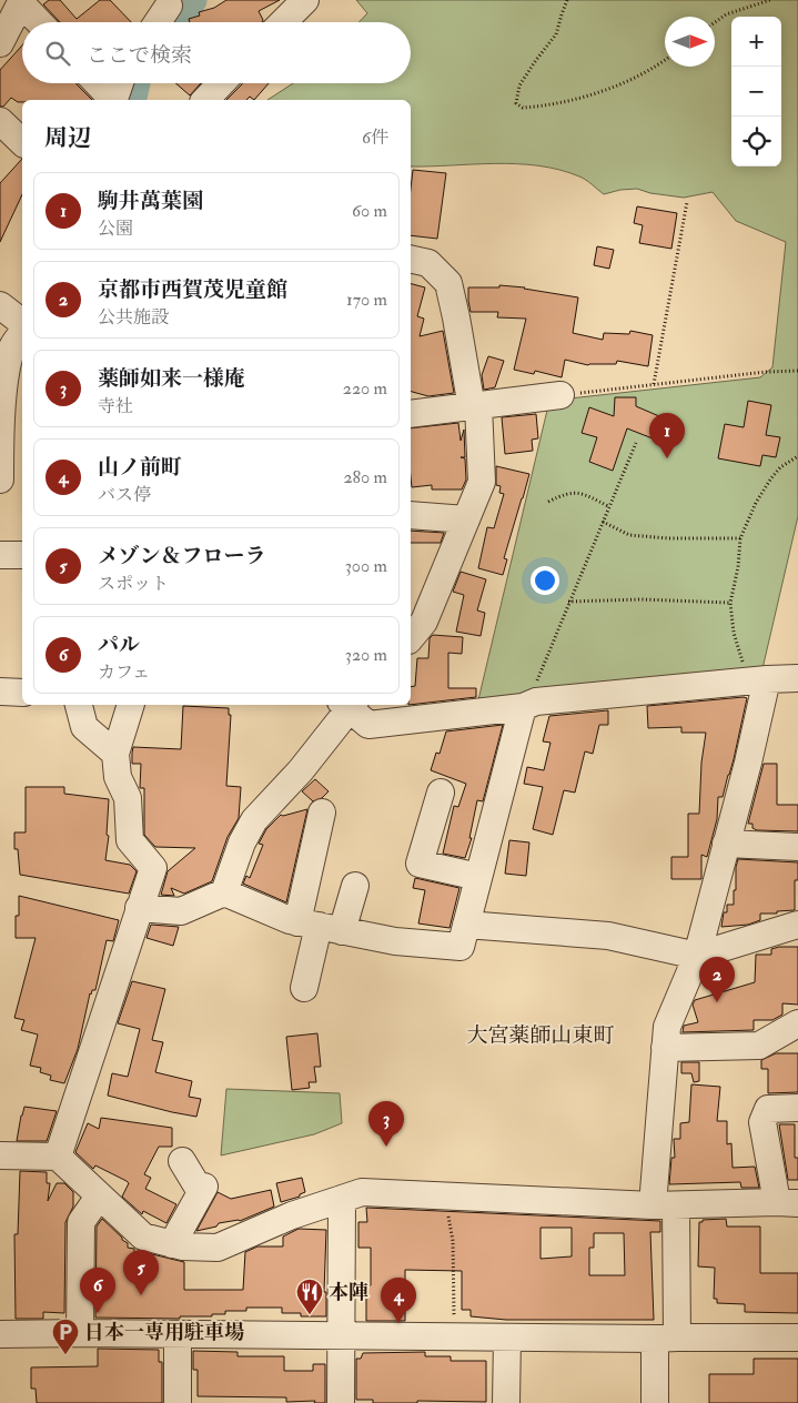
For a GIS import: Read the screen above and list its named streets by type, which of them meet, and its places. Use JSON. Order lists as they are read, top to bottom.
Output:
{
  "districts": ["大宮薬師山東町"],
  "places": {
    "restaurant": ["本陣"],
    "parking": ["日本一専用駐車場"]
  },
  "north": "right",
  "page": {
    "map_buttons": ["+", "−"],
    "search": "ここで検索",
    "heading": ["周辺", "6件"],
    "list": [
      {
        "mark": "1",
        "name": "駒井萬葉園",
        "note": "公園",
        "value": "60 m"
      },
      {
        "mark": "2",
        "name": "京都市西賀茂児童館",
        "note": "公共施設",
        "value": "170 m"
      },
      {
        "mark": "3",
        "name": "薬師如来一様庵",
        "note": "寺社",
        "value": "220 m"
      },
      {
        "mark": "4",
        "name": "山ノ前町",
        "note": "バス停",
        "value": "280 m"
      },
      {
        "mark": "5",
        "name": "メゾン＆フローラ",
        "note": "スポット",
        "value": "300 m"
      },
      {
        "mark": "6",
        "name": "パル",
        "note": "カフェ",
        "value": "320 m"
      }
    ],
    "pins": [
      "1",
      "2",
      "3",
      "5",
      "6",
      "4"
    ]
  }
}
